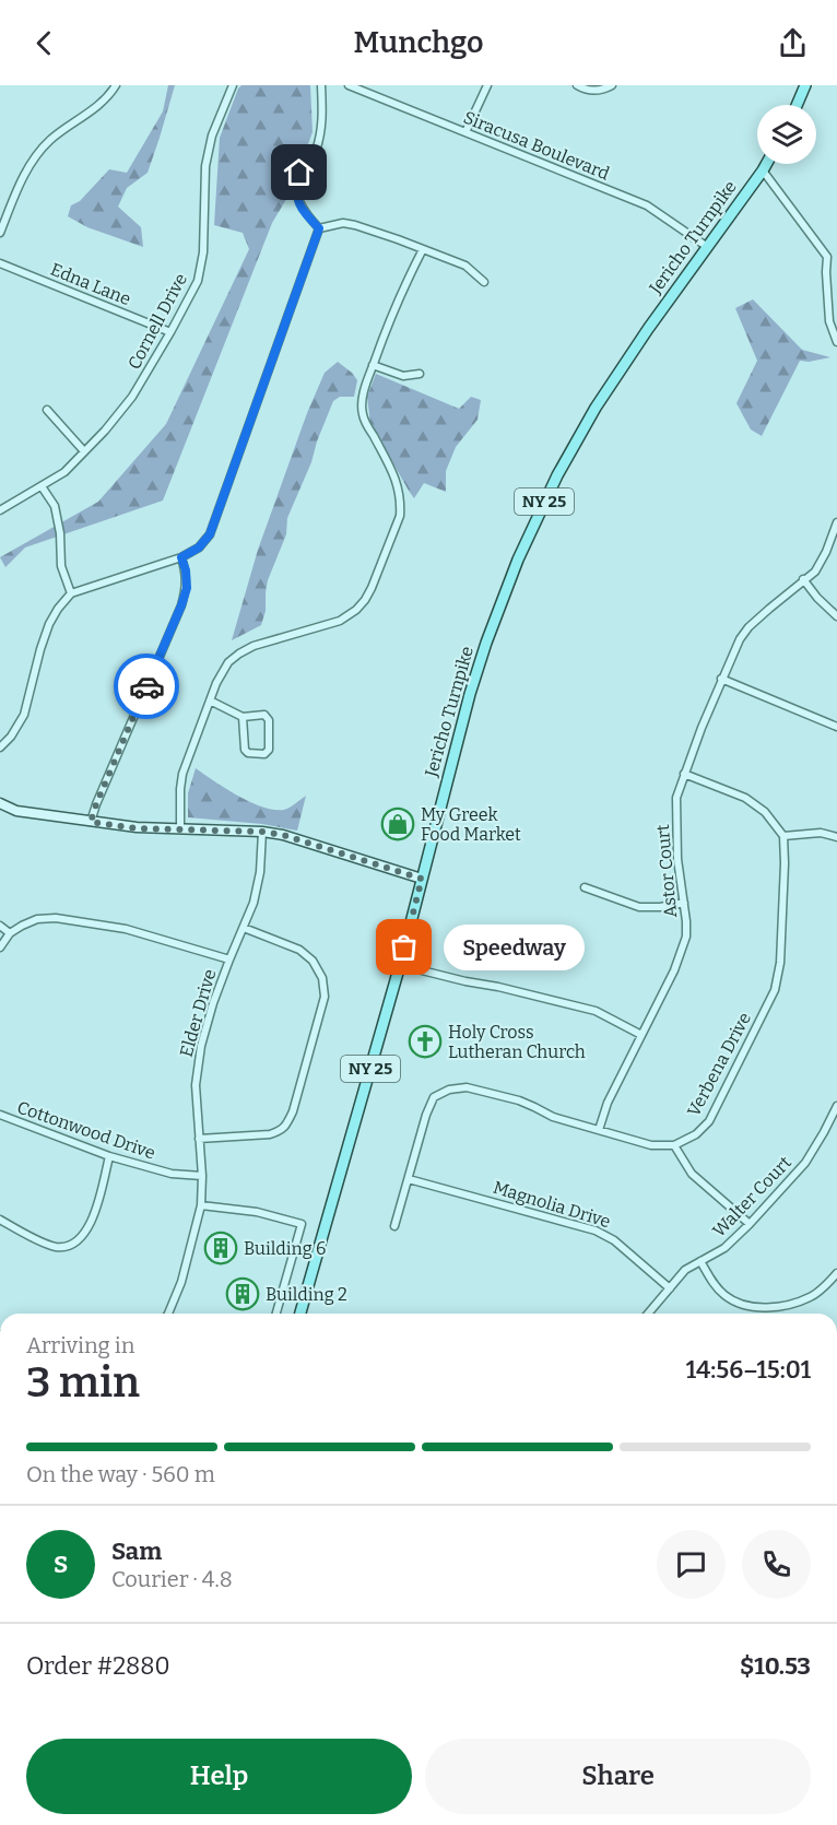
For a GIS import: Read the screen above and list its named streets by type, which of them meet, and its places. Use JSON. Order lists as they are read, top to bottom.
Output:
{
  "streets": {
    "main road": ["Jericho Turnpike", "NY 25"],
    "street": [
      "Siracusa Boulevard",
      "Edna Lane",
      "Cornell Drive",
      "Astor Court",
      "Elder Drive",
      "Verbena Drive",
      "Cottonwood Drive",
      "Walter Court",
      "Magnolia Drive"
    ]
  },
  "crossings": [
    ["Siracusa Boulevard", "Jericho Turnpike"],
    ["Jericho Turnpike", "NY 25"],
    ["Edna Lane", "Cornell Drive"],
    ["Elder Drive", "Cottonwood Drive"],
    ["Walter Court", "Magnolia Drive"]
  ],
  "places": {
    "shop": ["My Greek Food Market"],
    "other": ["Speedway"],
    "church": ["Holy Cross Lutheran Church"],
    "building": ["Building 6", "Building 2"]
  },
  "page": {
    "header": "Munchgo",
    "bubble": "Speedway",
    "heading": ["3 min", "Arriving in", "14:56–15:01"],
    "panel": [
      "Sam",
      "Courier · 4.8",
      "Order #2880",
      "$10.53"
    ],
    "bar": "On the way · 560 m",
    "round": "S",
    "buttons": ["Help", "Share"]
  }
}
